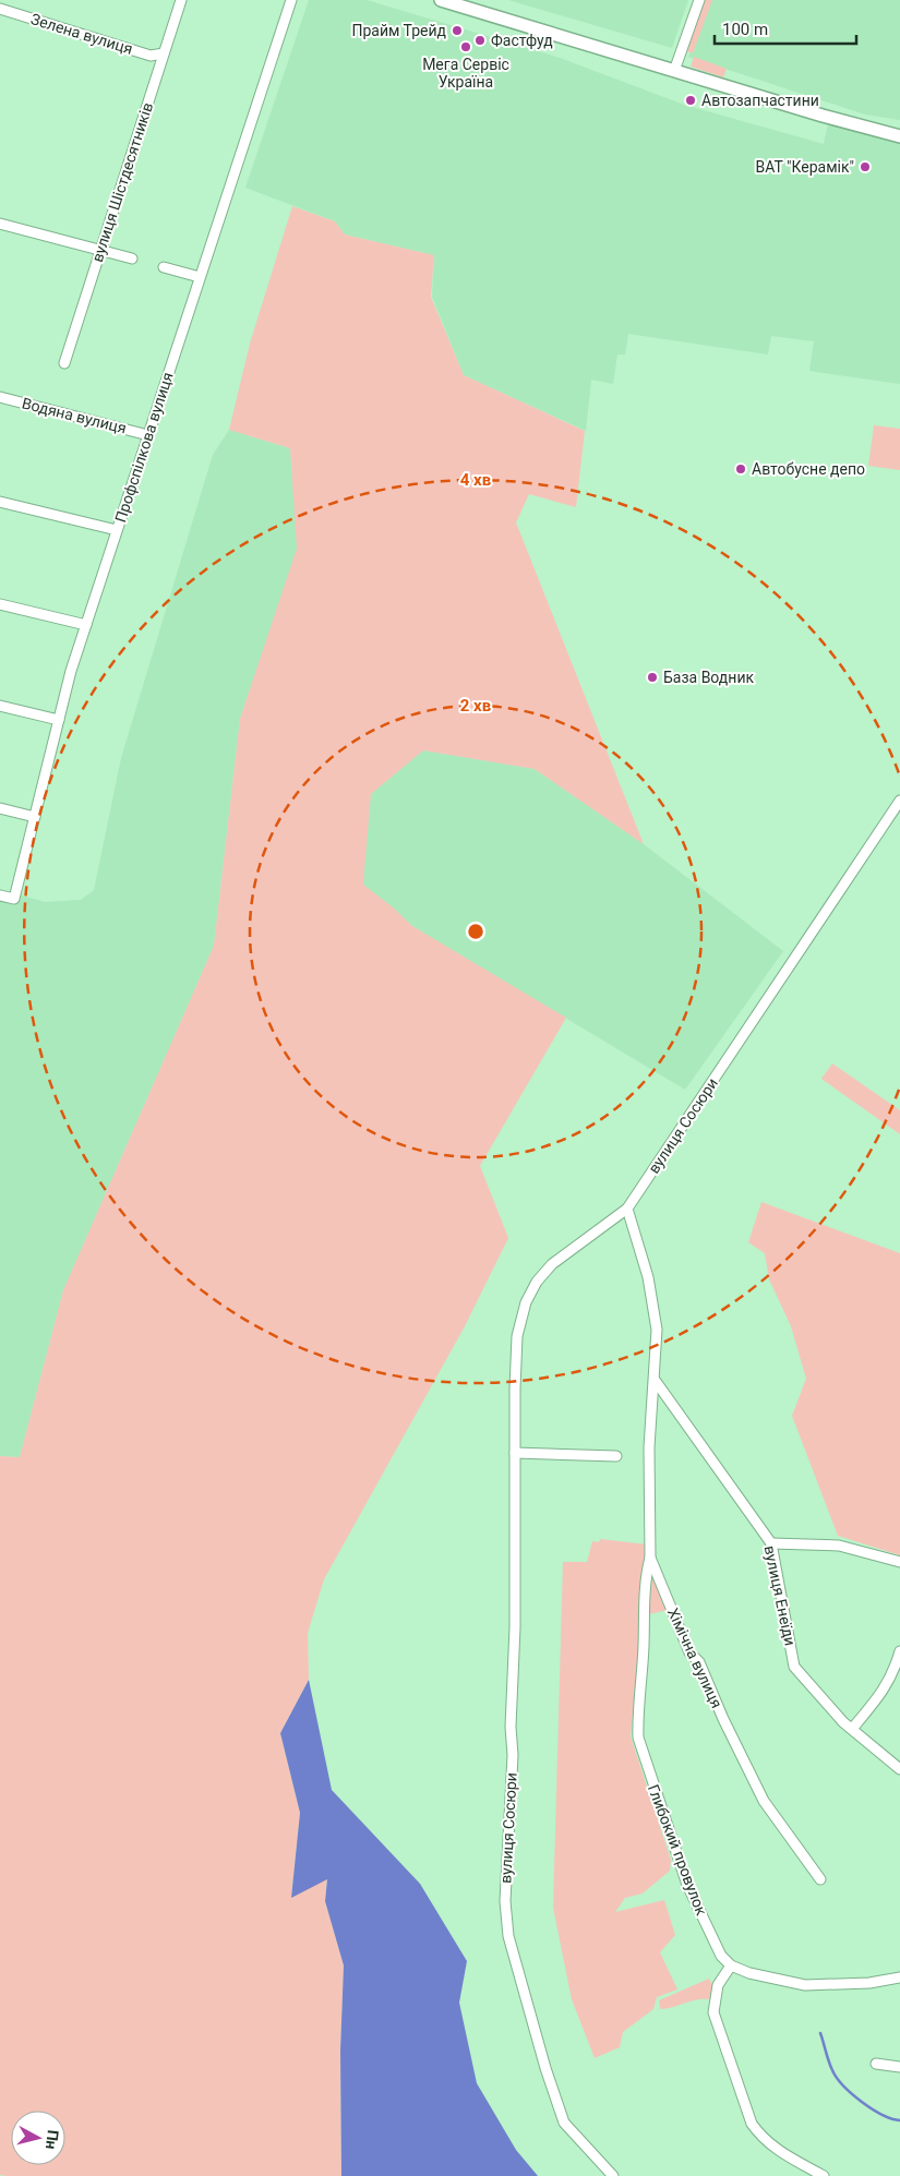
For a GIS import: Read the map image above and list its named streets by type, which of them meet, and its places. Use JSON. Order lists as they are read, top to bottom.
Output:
{
  "streets": {
    "street": [
      "Зелена вулиця",
      "вулиця Шістдесятників",
      "Водяна вулиця",
      "Профспілкова вулиця",
      "вулиця Сосюри",
      "вулиця Енеїди",
      "Хімічна вулиця",
      "Глибокий провулок"
    ]
  },
  "crossings": [
    ["Зелена вулиця", "вулиця Шістдесятників"],
    ["Водяна вулиця", "Профспілкова вулиця"],
    ["вулиця Енеїди", "Хімічна вулиця"],
    ["Хімічна вулиця", "Глибокий провулок"]
  ],
  "places": [
    "Прайм Трейд",
    "Фастфуд",
    "Мега Сервіс Україна",
    "Автозапчастини",
    "ВАТ \"Керамік\"",
    "Автобусне депо",
    "База Водник"
  ],
  "scale_bar": "100 m",
  "north": "right",
  "rings": ["4 хв", "2 хв"]
}
